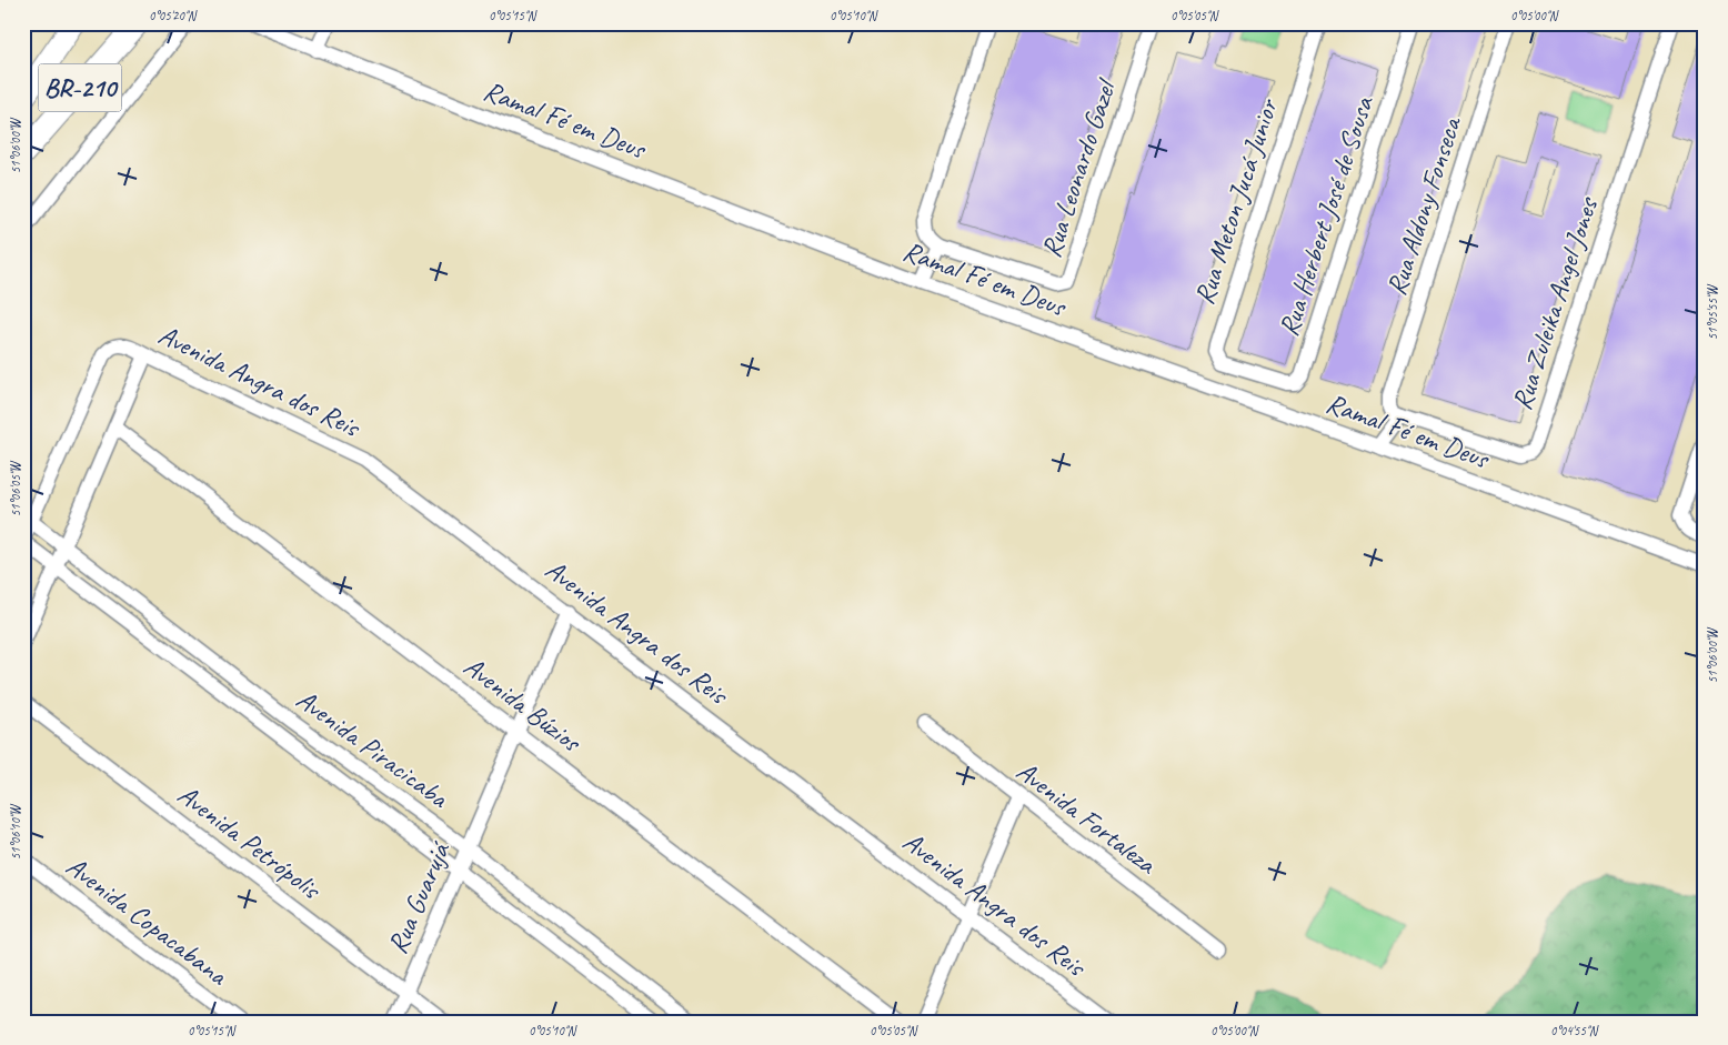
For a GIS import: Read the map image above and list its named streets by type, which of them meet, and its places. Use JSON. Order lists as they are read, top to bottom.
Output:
{
  "streets": {
    "main road": ["BR-210"],
    "street": [
      "Ramal Fé em Deus",
      "Rua Leonardo Gazel",
      "Rua Meton Jucá Junior",
      "Rua Aldony Fonseca",
      "Rua Herbert José de Sousa",
      "Rua Zuleika Angel Jones",
      "Avenida Angra dos Reis",
      "Avenida Búzios",
      "Avenida Piracicaba",
      "Avenida Fortaleza",
      "Avenida Petrópolis",
      "Rua Guarujá",
      "Avenida Copacabana"
    ]
  },
  "crossings": [
    ["Rua Meton Jucá Junior", "Rua Herbert José de Sousa"],
    ["Rua Aldony Fonseca", "Rua Zuleika Angel Jones"],
    ["Avenida Angra dos Reis", "Avenida Piracicaba"],
    ["Avenida Angra dos Reis", "Rua Guarujá"],
    ["Avenida Búzios", "Rua Guarujá"],
    ["Avenida Piracicaba", "Rua Guarujá"],
    ["Avenida Petrópolis", "Rua Guarujá"]
  ],
  "coordinates": [
    "0°05'20\"N",
    "0°05'15\"N",
    "0°05'10\"N",
    "0°05'05\"N",
    "0°05'00\"N",
    "51°06'00\"W",
    "51°05'55\"W",
    "51°06'05\"W",
    "51°06'10\"W",
    "0°04'55\"N"
  ]
}
